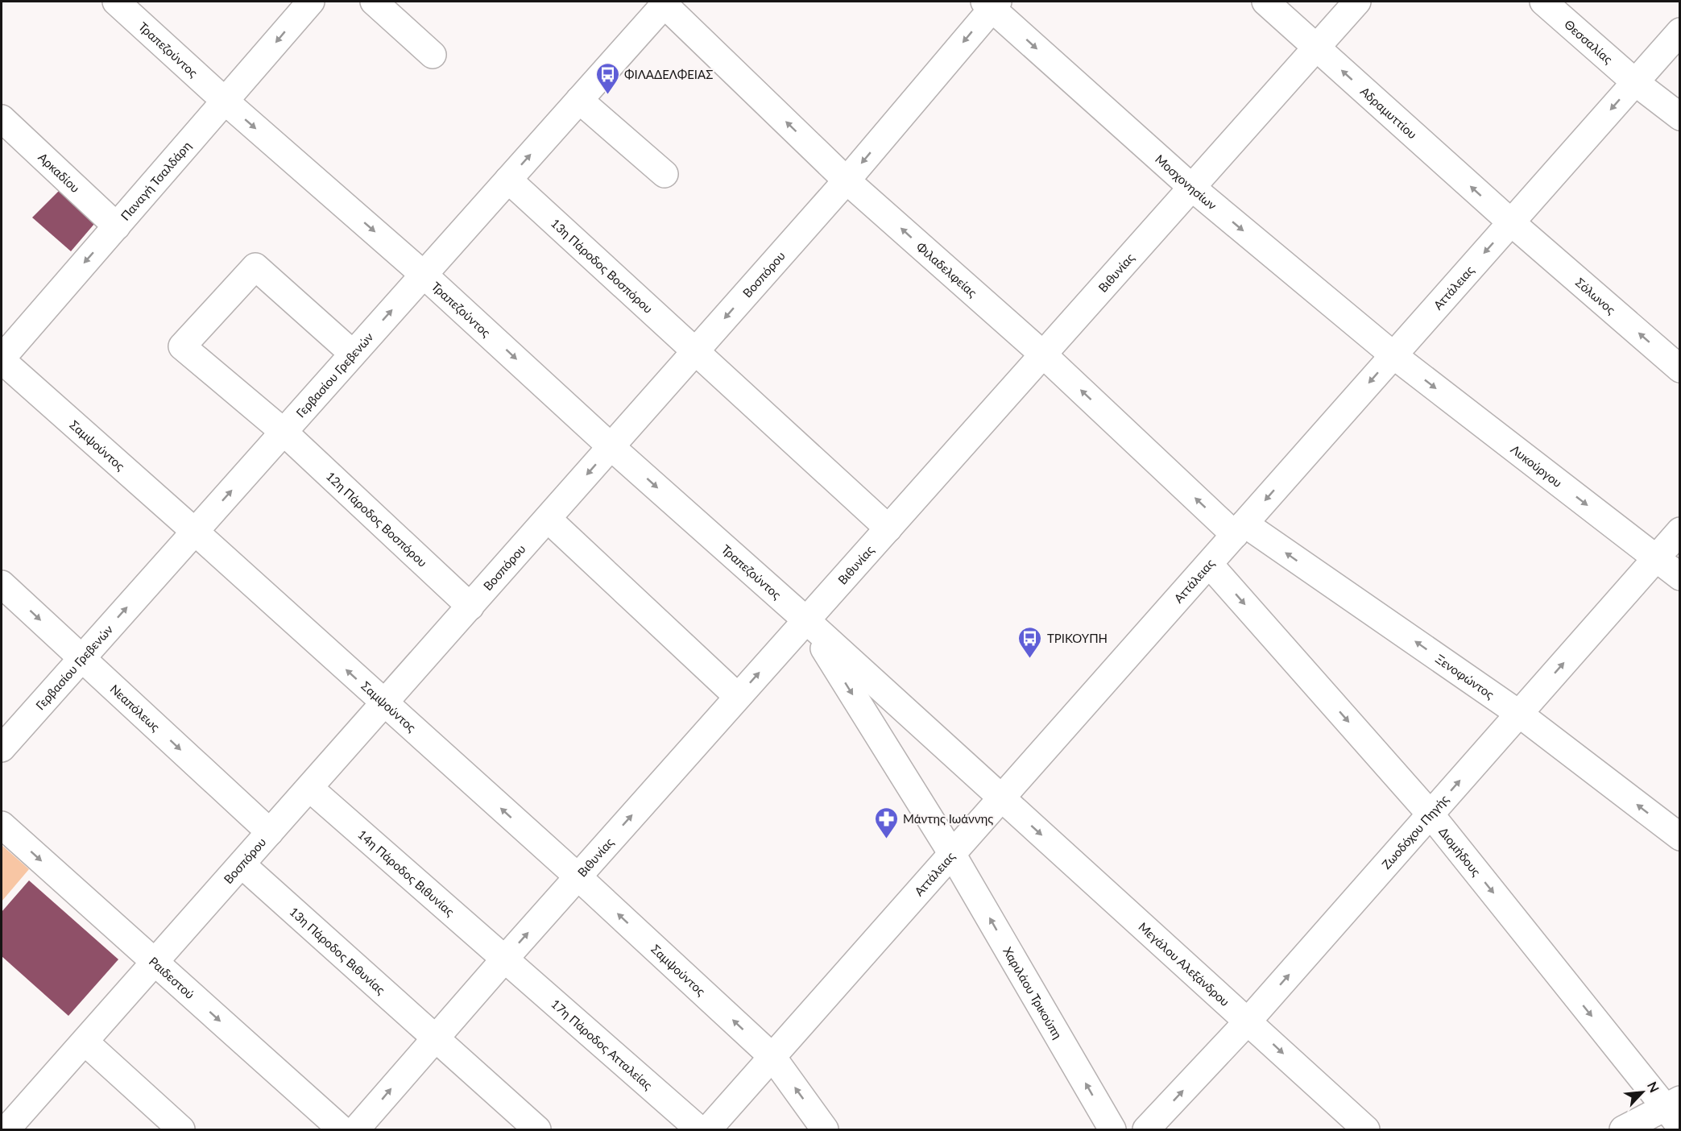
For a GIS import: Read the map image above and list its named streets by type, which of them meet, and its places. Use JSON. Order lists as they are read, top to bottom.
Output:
{
  "streets": {
    "street": [
      "Θεσσαλίας",
      "Τραπεζούντος",
      "Αδραμυττίου",
      "Αρκαδίου",
      "Παναγή Τσαλδάρη",
      "Μοσχονησίων",
      "13η Πάροδος Βοσπόρου",
      "Φιλαδελφείας",
      "Βιθυνίας",
      "Βοσπόρου",
      "Αττάλειας",
      "Σόλωνος",
      "Γερβασίου Γρεβενών",
      "Σαμψούντος",
      "Λυκούργου",
      "12η Πάροδος Βοσπόρου",
      "Ξενοφώντος",
      "Νεαπόλεως",
      "Ζωοδόχου Πηγής",
      "Διομήδους",
      "14η Πάροδος Βιθυνίας",
      "13η Πάροδος Βιθυνίας",
      "Μεγάλου Αλεξάνδρου",
      "Ραιδεστού",
      "Χαριλάου Τρικούπη",
      "17η Πάροδος Ατταλείας"
    ]
  },
  "crossings": [
    ["Θεσσαλίας", "Αττάλειας"],
    ["Τραπεζούντος", "Παναγή Τσαλδάρη"],
    ["Τραπεζούντος", "Βιθυνίας"],
    ["Τραπεζούντος", "Βοσπόρου"],
    ["Τραπεζούντος", "Αττάλειας"],
    ["Τραπεζούντος", "Γερβασίου Γρεβενών"],
    ["Τραπεζούντος", "Μεγάλου Αλεξάνδρου"],
    ["Τραπεζούντος", "Χαριλάου Τρικούπη"],
    ["Αδραμυττίου", "Βιθυνίας"],
    ["Αδραμυττίου", "Αττάλειας"],
    ["Αδραμυττίου", "Σόλωνος"],
    ["Αρκαδίου", "Παναγή Τσαλδάρη"],
    ["Παναγή Τσαλδάρη", "Σαμψούντος"],
    ["Μοσχονησίων", "Βιθυνίας"],
    ["Μοσχονησίων", "Βοσπόρου"],
    ["Μοσχονησίων", "Αττάλειας"],
    ["Μοσχονησίων", "Λυκούργου"],
    ["13η Πάροδος Βοσπόρου", "Βιθυνίας"],
    ["13η Πάροδος Βοσπόρου", "Βοσπόρου"],
    ["13η Πάροδος Βοσπόρου", "Γερβασίου Γρεβενών"],
    ["Φιλαδελφείας", "Βιθυνίας"],
    ["Φιλαδελφείας", "Βοσπόρου"],
    ["Φιλαδελφείας", "Αττάλειας"],
    ["Φιλαδελφείας", "Γερβασίου Γρεβενών"],
    ["Φιλαδελφείας", "Ξενοφώντος"],
    ["Βιθυνίας", "Σαμψούντος"],
    ["Βιθυνίας", "14η Πάροδος Βιθυνίας"],
    ["Βιθυνίας", "13η Πάροδος Βιθυνίας"],
    ["Βιθυνίας", "17η Πάροδος Ατταλείας"],
    ["Βοσπόρου", "Σαμψούντος"],
    ["Βοσπόρου", "12η Πάροδος Βοσπόρου"],
    ["Βοσπόρου", "Νεαπόλεως"],
    ["Βοσπόρου", "14η Πάροδος Βιθυνίας"],
    ["Βοσπόρου", "13η Πάροδος Βιθυνίας"],
    ["Βοσπόρου", "Ραιδεστού"],
    ["Αττάλειας", "Σόλωνος"],
    ["Αττάλειας", "Σαμψούντος"],
    ["Αττάλειας", "Λυκούργου"],
    ["Αττάλειας", "Ξενοφώντος"],
    ["Αττάλειας", "Διομήδους"],
    ["Αττάλειας", "Μεγάλου Αλεξάνδρου"],
    ["Αττάλειας", "Χαριλάου Τρικούπη"],
    ["Γερβασίου Γρεβενών", "Σαμψούντος"],
    ["Γερβασίου Γρεβενών", "12η Πάροδος Βοσπόρου"],
    ["Γερβασίου Γρεβενών", "Νεαπόλεως"],
    ["Λυκούργου", "Ζωοδόχου Πηγής"],
    ["Ξενοφώντος", "Ζωοδόχου Πηγής"],
    ["Ζωοδόχου Πηγής", "Διομήδους"],
    ["Ζωοδόχου Πηγής", "Μεγάλου Αλεξάνδρου"],
    ["14η Πάροδος Βιθυνίας", "17η Πάροδος Ατταλείας"]
  ],
  "one_way": [
    "Αδραμυττίου",
    "Παναγή Τσαλδάρη",
    "Μοσχονησίων",
    "Φιλαδελφείας",
    "Βιθυνίας",
    "Βοσπόρου",
    "Αττάλειας",
    "Σόλωνος",
    "Γερβασίου Γρεβενών",
    "Σαμψούντος",
    "Λυκούργου",
    "Ξενοφώντος",
    "Νεαπόλεως",
    "Ζωοδόχου Πηγής",
    "Διομήδους",
    "Μεγάλου Αλεξάνδρου",
    "Ραιδεστού",
    "Χαριλάου Τρικούπη"
  ],
  "places": {
    "bus stop": ["ΦΙΛΑΔΕΛΦΕΙΑΣ", "ΤΡΙΚΟΥΠΗ"],
    "pharmacy": ["Μάντης Ιωάννης"]
  },
  "north": "top right"
}
